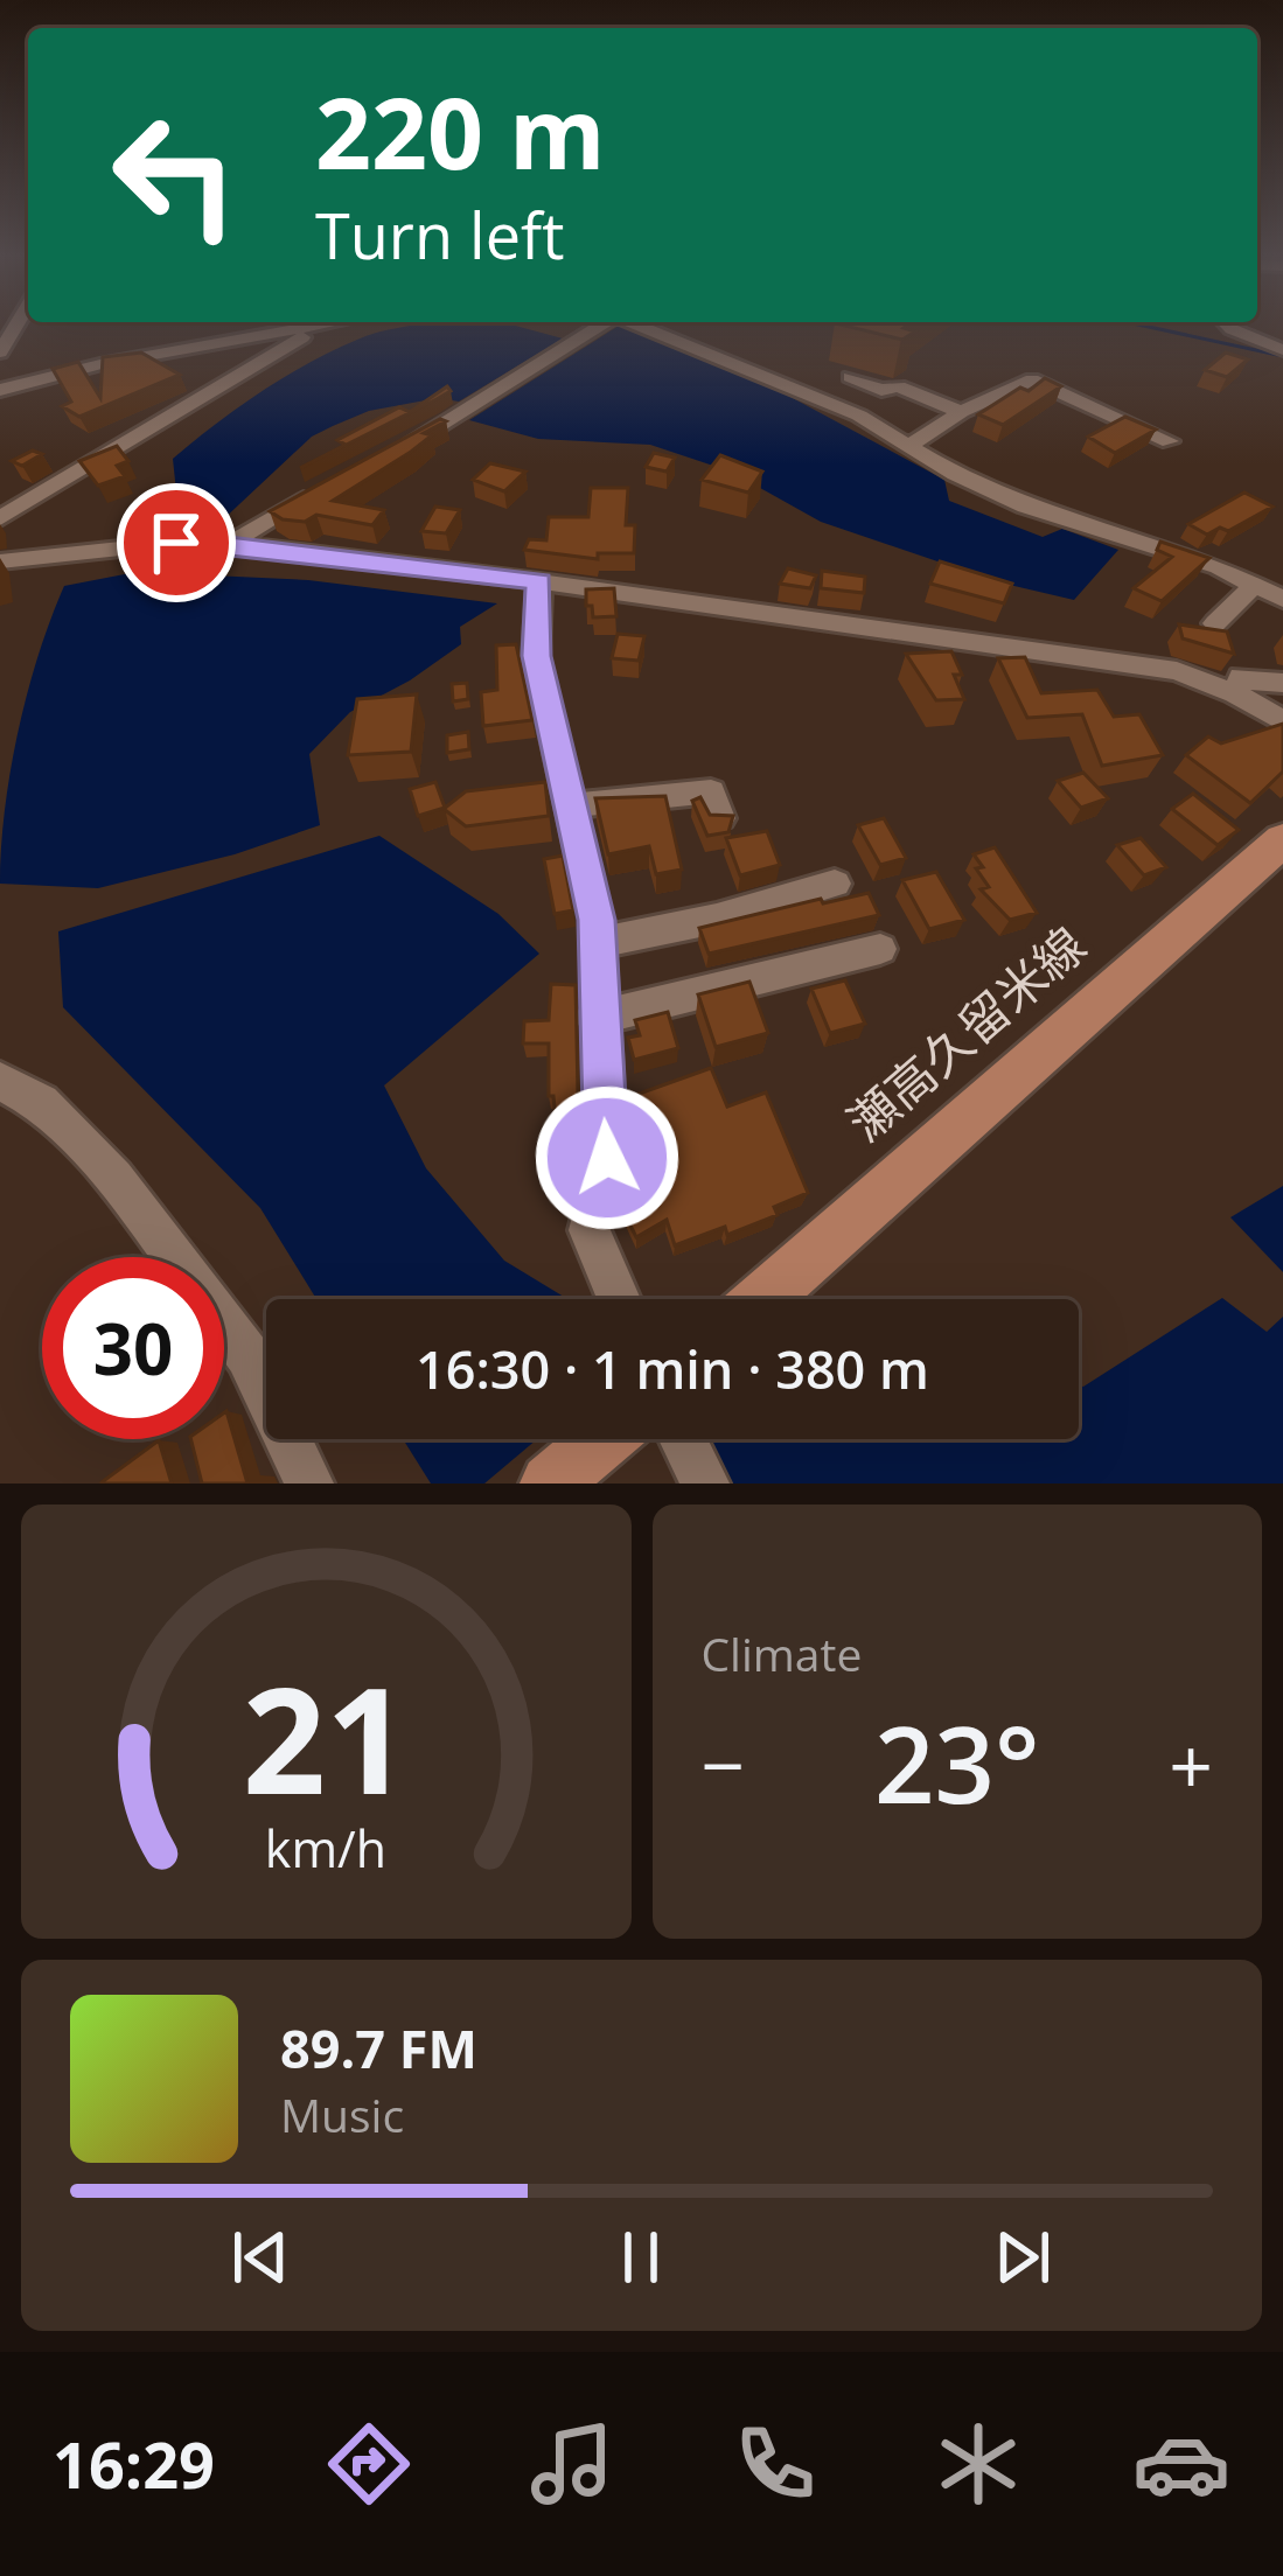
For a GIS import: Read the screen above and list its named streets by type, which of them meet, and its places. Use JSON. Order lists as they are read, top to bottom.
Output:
{
  "streets": {
    "main road": ["瀬高久留米線"]
  },
  "page": {
    "turn": ["220 m", "Turn left"],
    "limit": "30",
    "trip": "16:30 · 1 min · 380 m",
    "tile": "Climate",
    "heat": ["−", "23°", "+"],
    "song": ["89.7 FM", "Music"],
    "tabs": "16:29",
    "gauge": ["21", "km/h"]
  }
}
